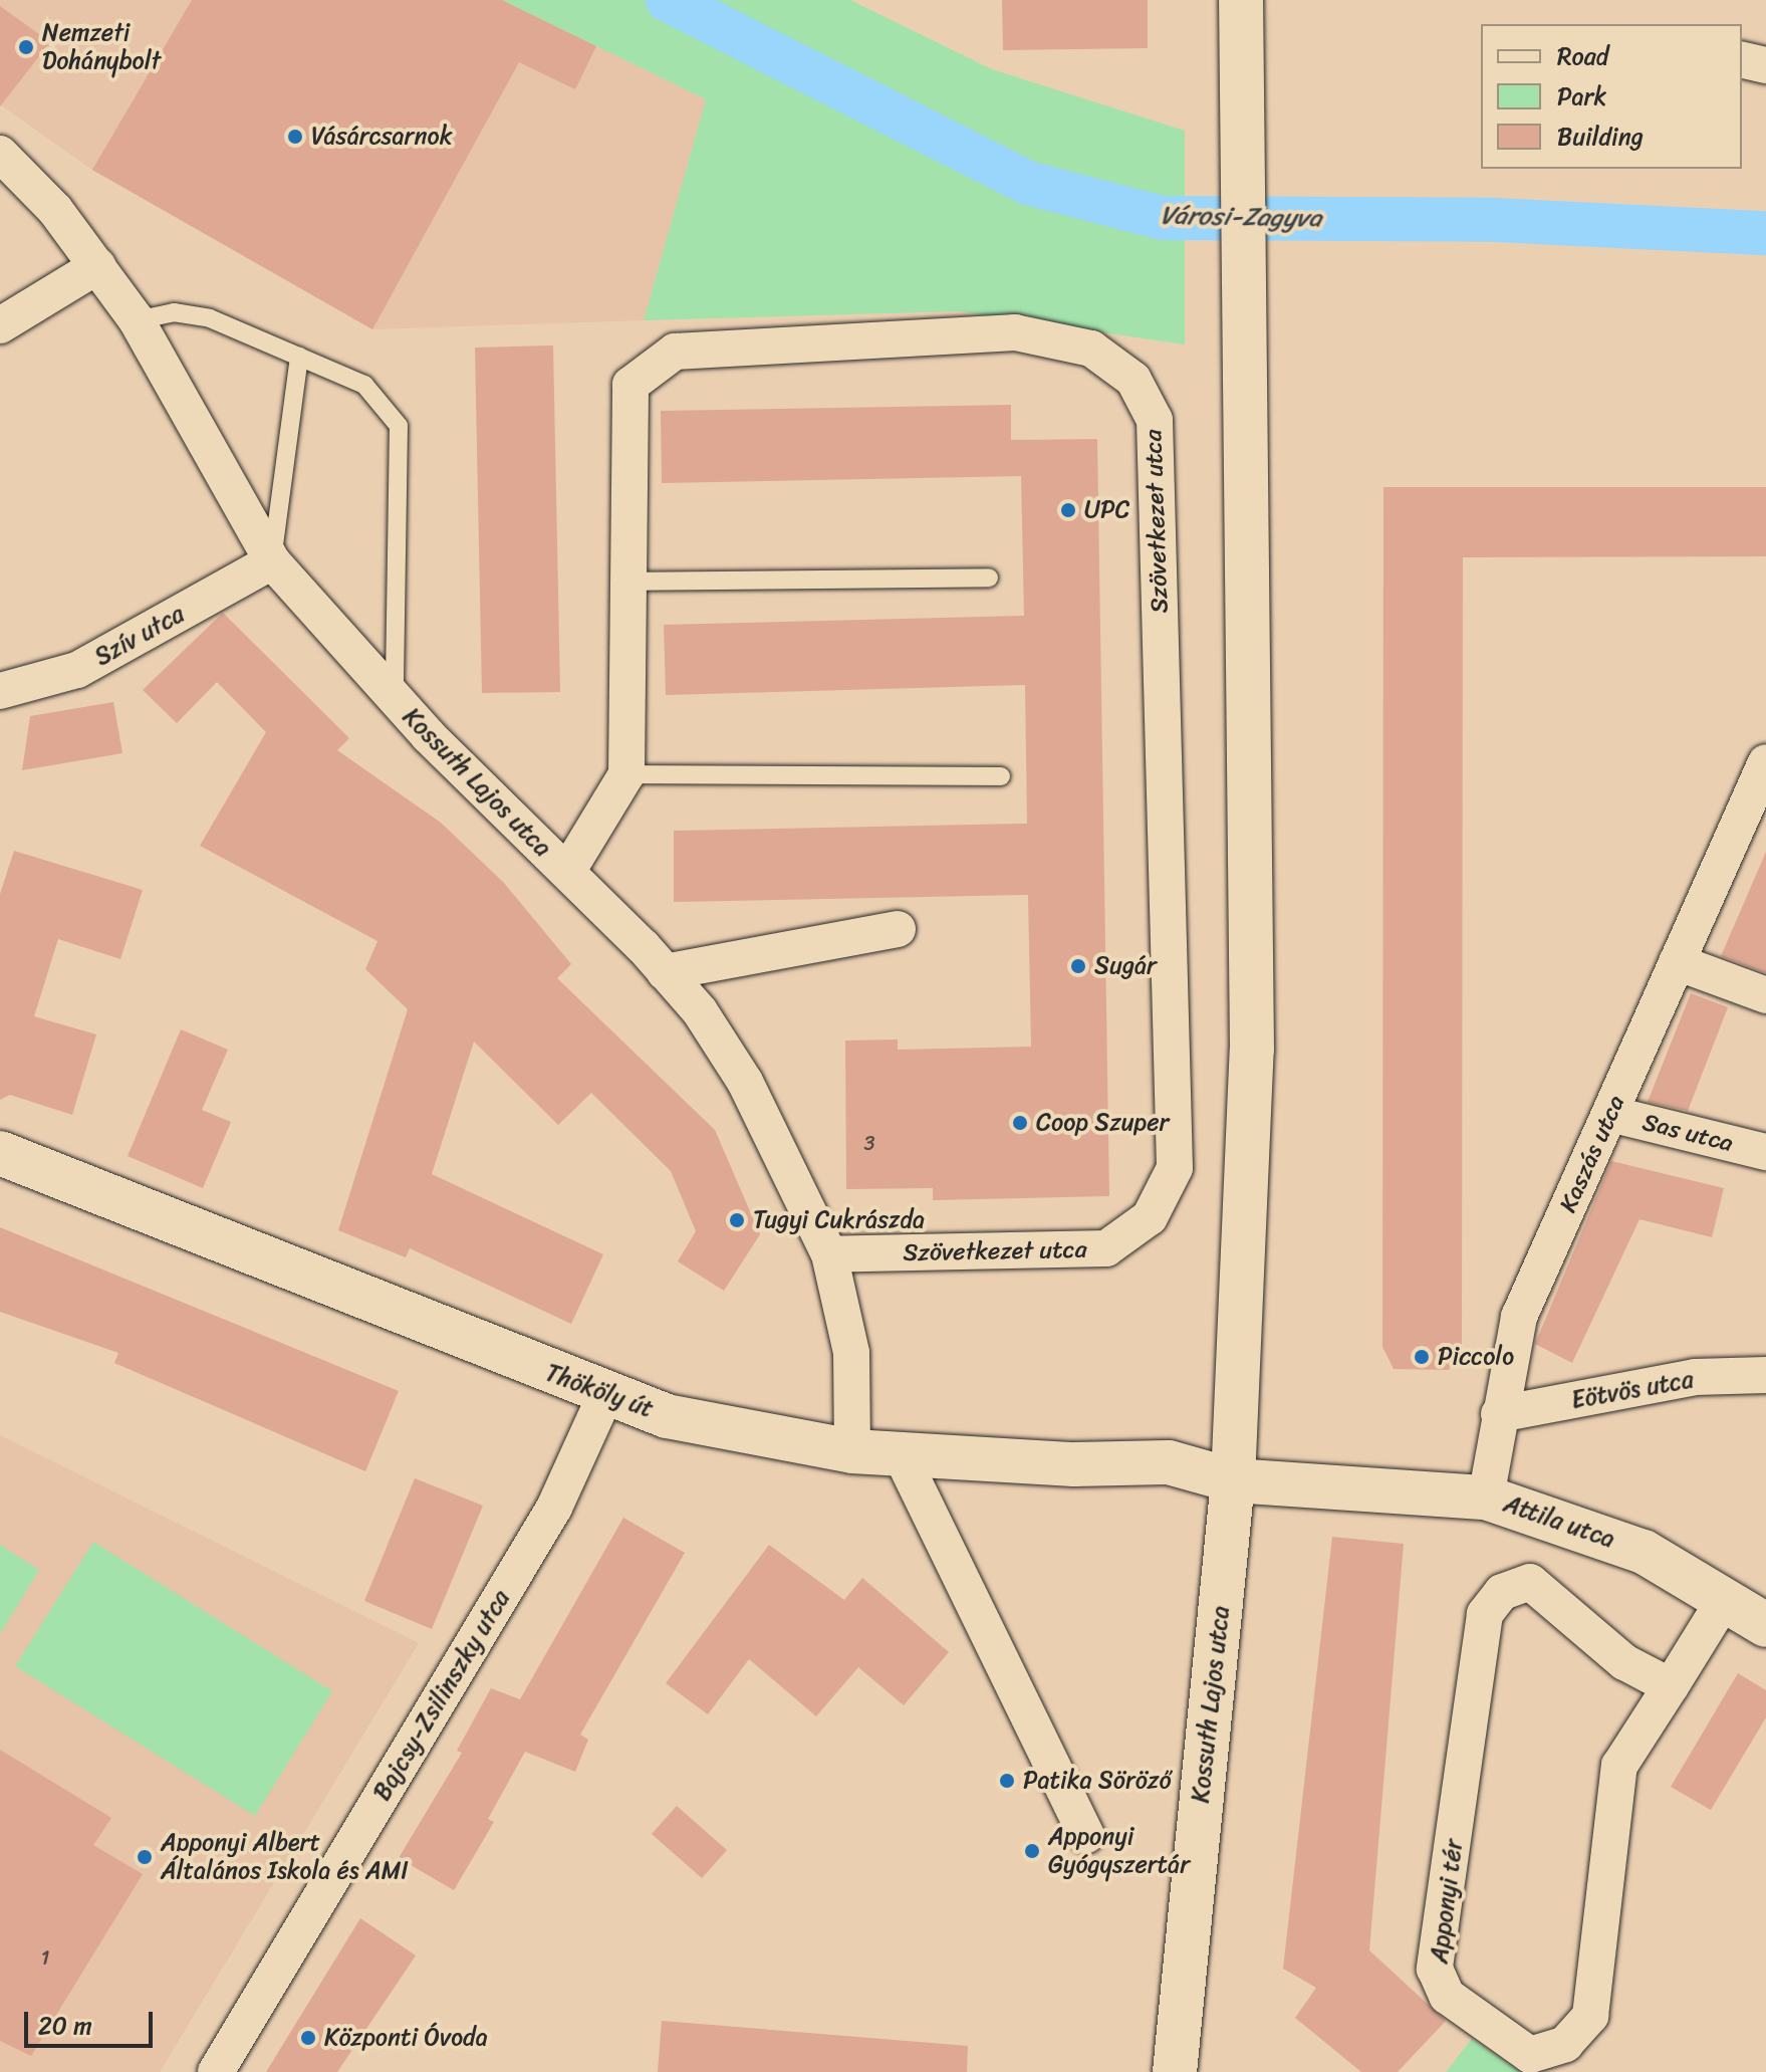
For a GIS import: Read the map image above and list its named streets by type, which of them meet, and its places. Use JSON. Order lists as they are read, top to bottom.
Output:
{
  "streets": {
    "street": [
      "Szövetkezet utca",
      "Szív utca",
      "Kossuth Lajos utca",
      "Sas utca",
      "Kaszás utca",
      "Eötvös utca",
      "Thököly út",
      "Attila utca",
      "Bajcsy-Zsilinszky utca",
      "Apponyi tér"
    ]
  },
  "crossings": [
    ["Szövetkezet utca", "Kossuth Lajos utca"],
    ["Szív utca", "Kossuth Lajos utca"],
    ["Kossuth Lajos utca", "Thököly út"],
    ["Kossuth Lajos utca", "Attila utca"],
    ["Sas utca", "Kaszás utca"],
    ["Kaszás utca", "Eötvös utca"],
    ["Kaszás utca", "Attila utca"],
    ["Thököly út", "Attila utca"],
    ["Thököly út", "Bajcsy-Zsilinszky utca"],
    ["Attila utca", "Apponyi tér"]
  ],
  "water": ["Városi-Zagyva"],
  "places": [
    "Nemzeti Dohánybolt",
    "Vásárcsarnok",
    "UPC",
    "Sugár",
    "Coop Szuper",
    "Tugyi Cukrászda",
    "Piccolo",
    "Patika Söröző",
    "Apponyi Gyógyszertár",
    "Apponyi Albert Általános Iskola és AMI",
    "Központi Óvoda"
  ],
  "house_numbers": ["3", "1"],
  "legend": ["Road", "Park", "Building"],
  "scale_bar": "20 m"
}
